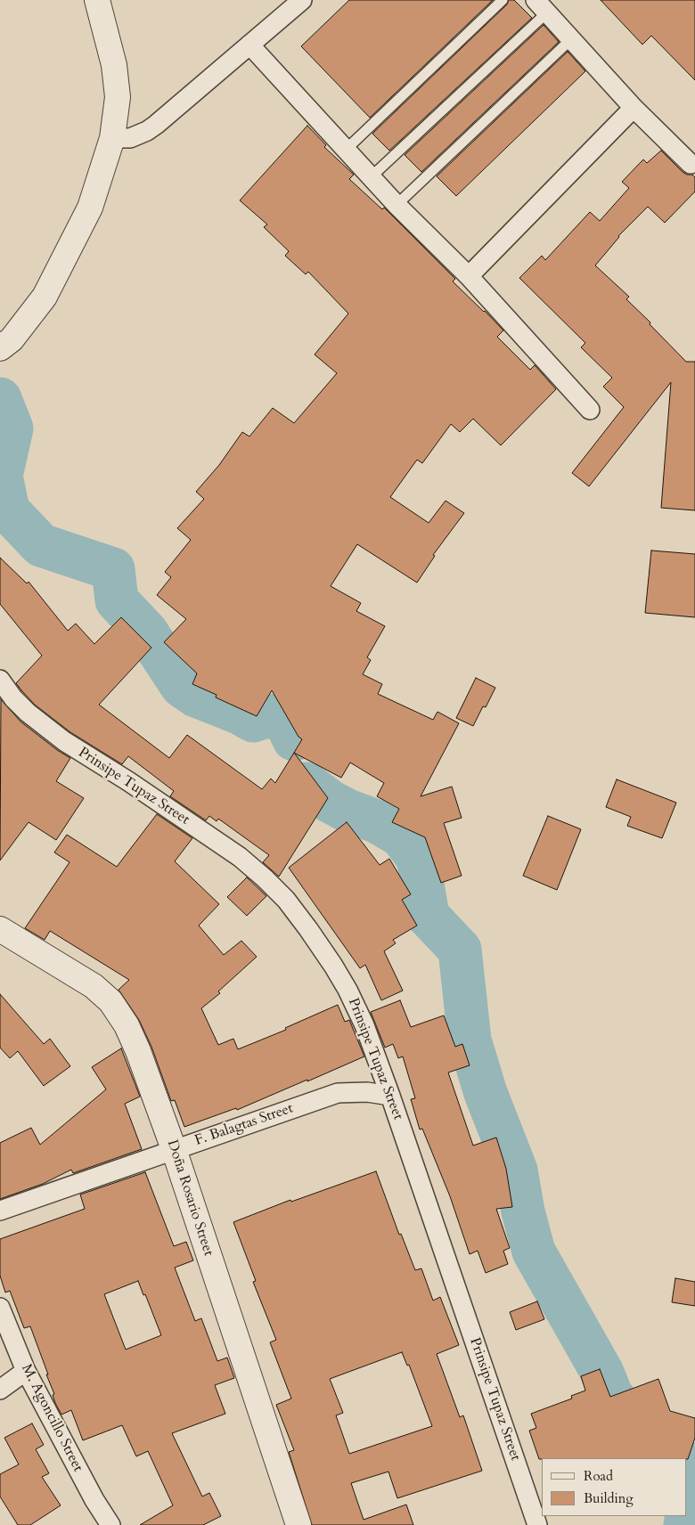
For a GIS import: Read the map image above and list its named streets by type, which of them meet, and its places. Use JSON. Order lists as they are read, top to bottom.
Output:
{
  "streets": {
    "street": [
      "Prinsipe Tupaz Street",
      "F. Balagtas Street",
      "Doña Rosario Street",
      "M. Agoncillo Street"
    ]
  },
  "crossings": [
    ["Prinsipe Tupaz Street", "F. Balagtas Street"],
    ["F. Balagtas Street", "Doña Rosario Street"]
  ],
  "legend": ["Road", "Building"]
}
